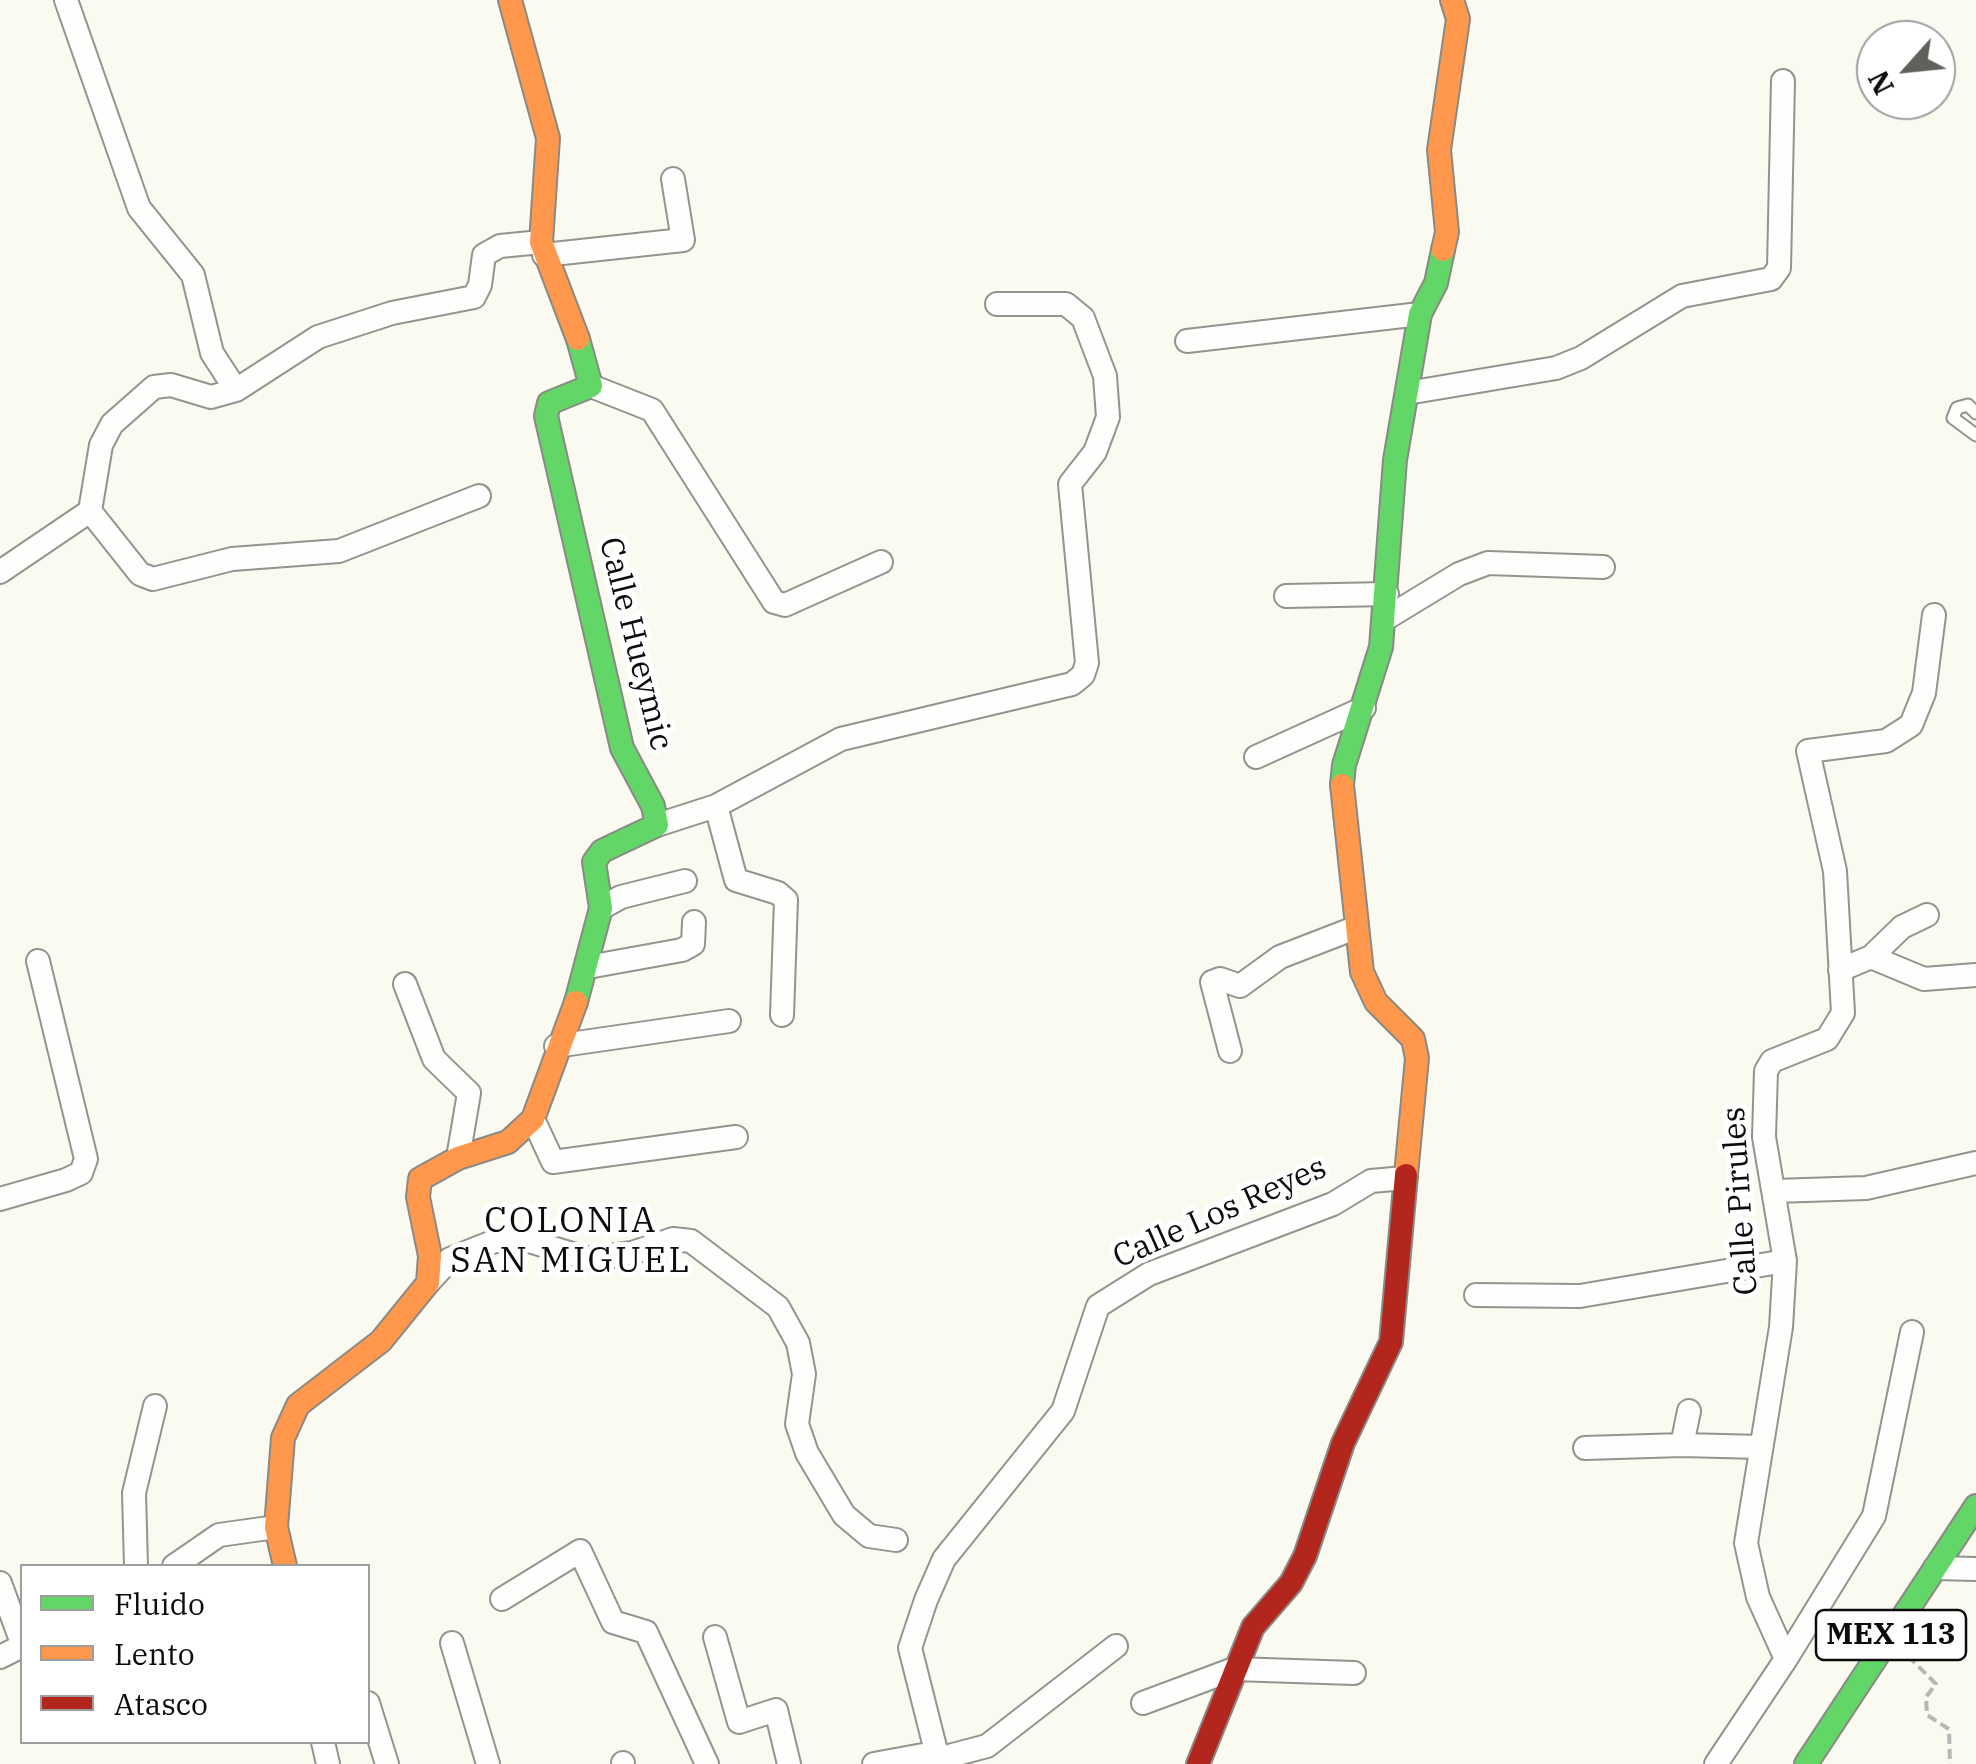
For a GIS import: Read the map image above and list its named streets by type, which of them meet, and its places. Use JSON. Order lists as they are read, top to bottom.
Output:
{
  "streets": {
    "street": [
      "Calle Hueymic",
      "Calle Pirules",
      "Calle Los Reyes",
      "MEX 113"
    ]
  },
  "districts": ["COLONIA SAN MIGUEL"],
  "legend": ["Fluido", "Lento", "Atasco"],
  "north": "bottom left"
}
